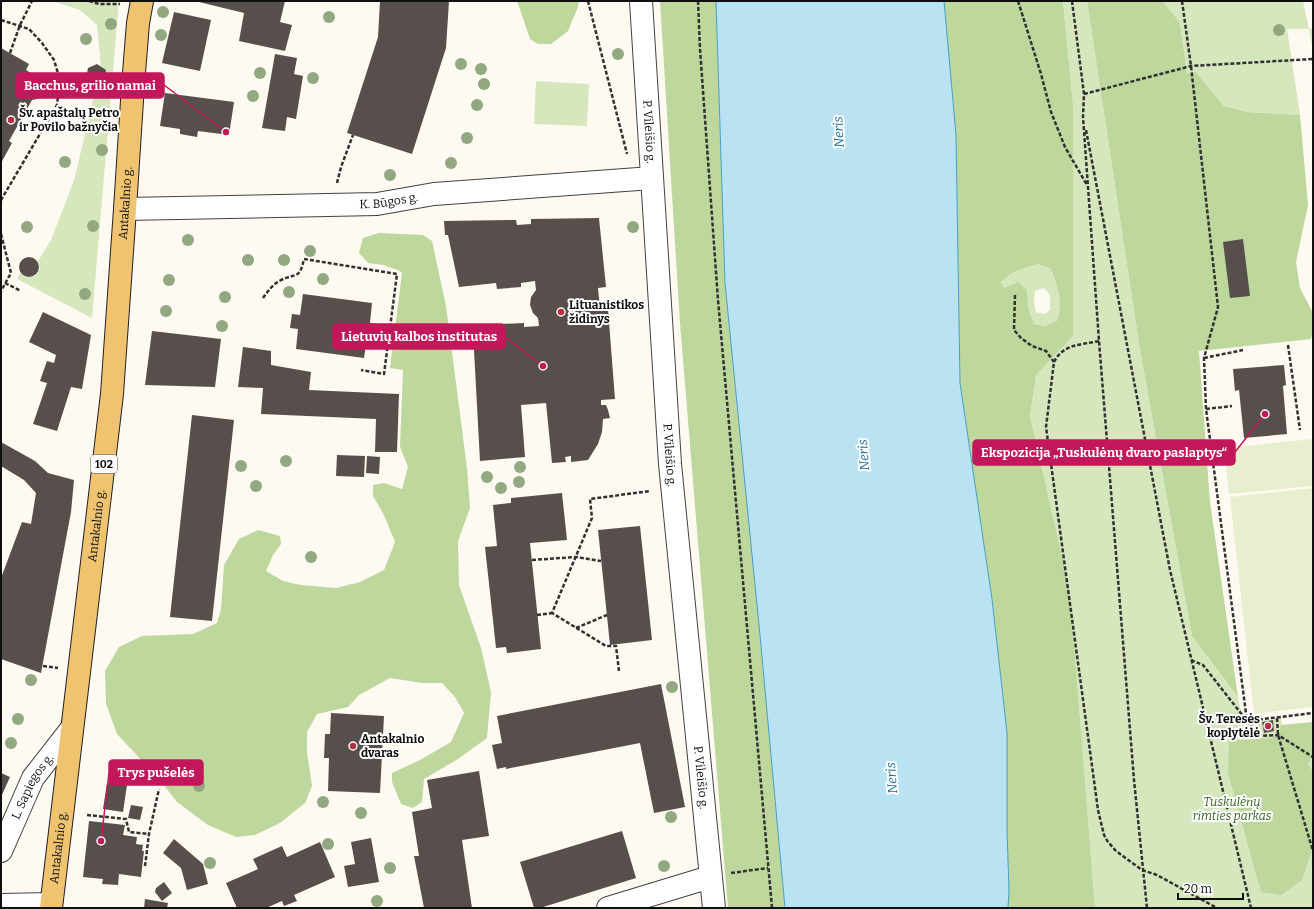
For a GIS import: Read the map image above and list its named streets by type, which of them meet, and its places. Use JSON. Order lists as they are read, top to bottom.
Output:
{
  "streets": {
    "main road": ["Antakalnio g.", "102"],
    "street": ["P. Vileišio g.", "K. Būgos g.", "L. Sapiegos g."]
  },
  "crossings": [
    ["P. Vileišio g.", "K. Būgos g."],
    ["K. Būgos g.", "Antakalnio g."],
    ["Antakalnio g.", "L. Sapiegos g."]
  ],
  "water": ["Neris"],
  "parks": ["Tuskulėnų rimties parkas"],
  "places": [
    "Šv. apaštalų Petro ir Povilo bažnyčia",
    "Bacchus, grilio namai",
    "Lituanistikos židinys",
    "Lietuvių kalbos institutas",
    "Ekspozicija „Tuskulėnų dvaro paslaptys“",
    "Šv. Teresės koplytėlė",
    "Antakalnio dvaras",
    "Trys pušelės"
  ],
  "scale_bar": "20 m"
}
